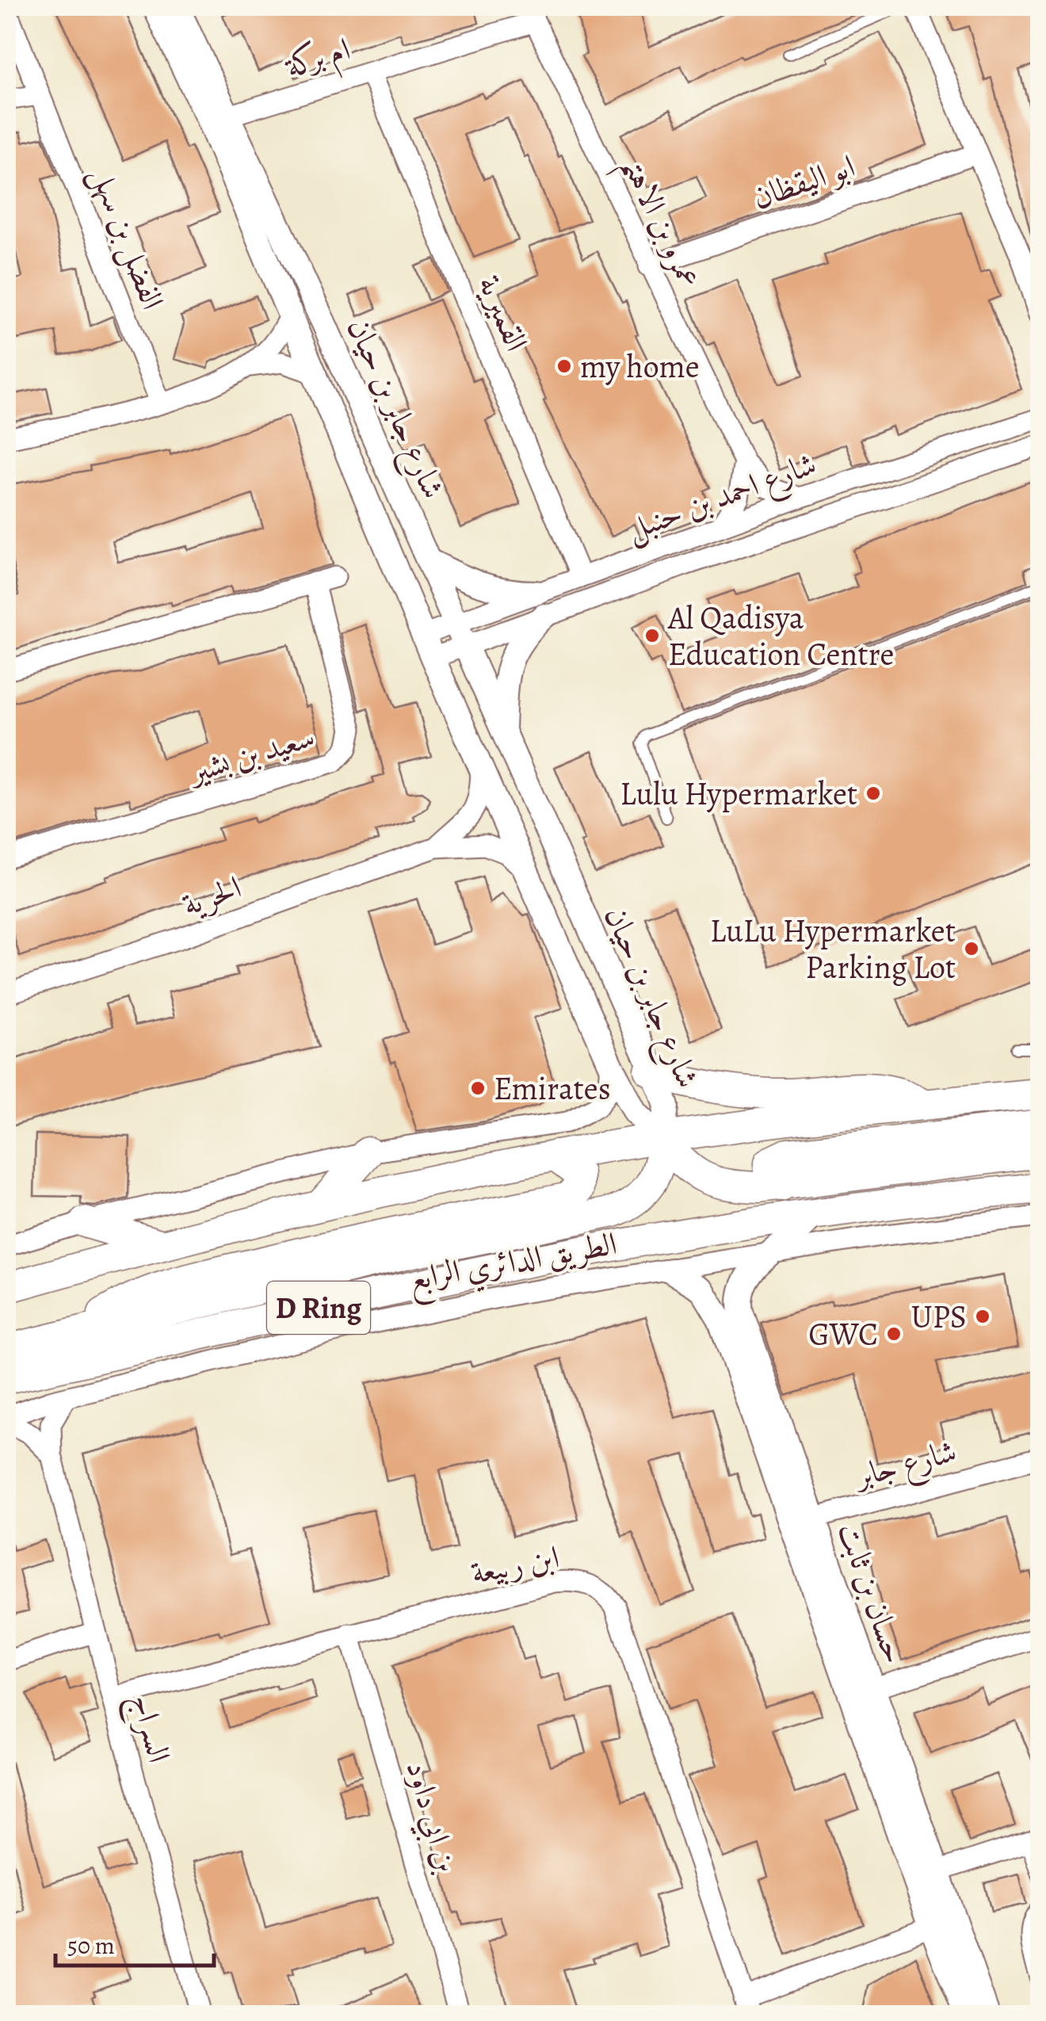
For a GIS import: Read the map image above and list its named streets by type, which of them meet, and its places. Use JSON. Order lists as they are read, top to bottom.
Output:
{
  "streets": {
    "main road": ["الطريق الدائري الرابع", "D Ring"],
    "street": [
      "ام بركة",
      "ابو اليقظان",
      "عمرو بن الاهتم",
      "الفضل بن سهل",
      "القميرية",
      "شارع جابر بن حيان",
      "شارع احمد بن حنبل",
      "سعيد بن بشير",
      "الحرية",
      "شارع جابر",
      "ابن ربيعة",
      "حسان بن ثابت",
      "السراج",
      "بن ابي داود"
    ]
  },
  "crossings": [
    ["ام بركة", "عمرو بن الاهتم"],
    ["ام بركة", "القميرية"],
    ["ام بركة", "شارع جابر بن حيان"],
    ["ابو اليقظان", "عمرو بن الاهتم"],
    ["عمرو بن الاهتم", "شارع احمد بن حنبل"],
    ["القميرية", "شارع احمد بن حنبل"],
    ["شارع جابر بن حيان", "شارع احمد بن حنبل"],
    ["شارع جابر بن حيان", "الحرية"],
    ["الطريق الدائري الرابع", "حسان بن ثابت"],
    ["الطريق الدائري الرابع", "السراج"],
    ["شارع جابر", "حسان بن ثابت"],
    ["ابن ربيعة", "حسان بن ثابت"],
    ["ابن ربيعة", "السراج"],
    ["ابن ربيعة", "بن ابي داود"]
  ],
  "places": [
    "my home",
    "Al Qadisya Education Centre",
    "Lulu Hypermarket",
    "LuLu Hypermarket Parking Lot",
    "Emirates",
    "UPS",
    "GWC"
  ],
  "scale_bar": "50 m"
}
